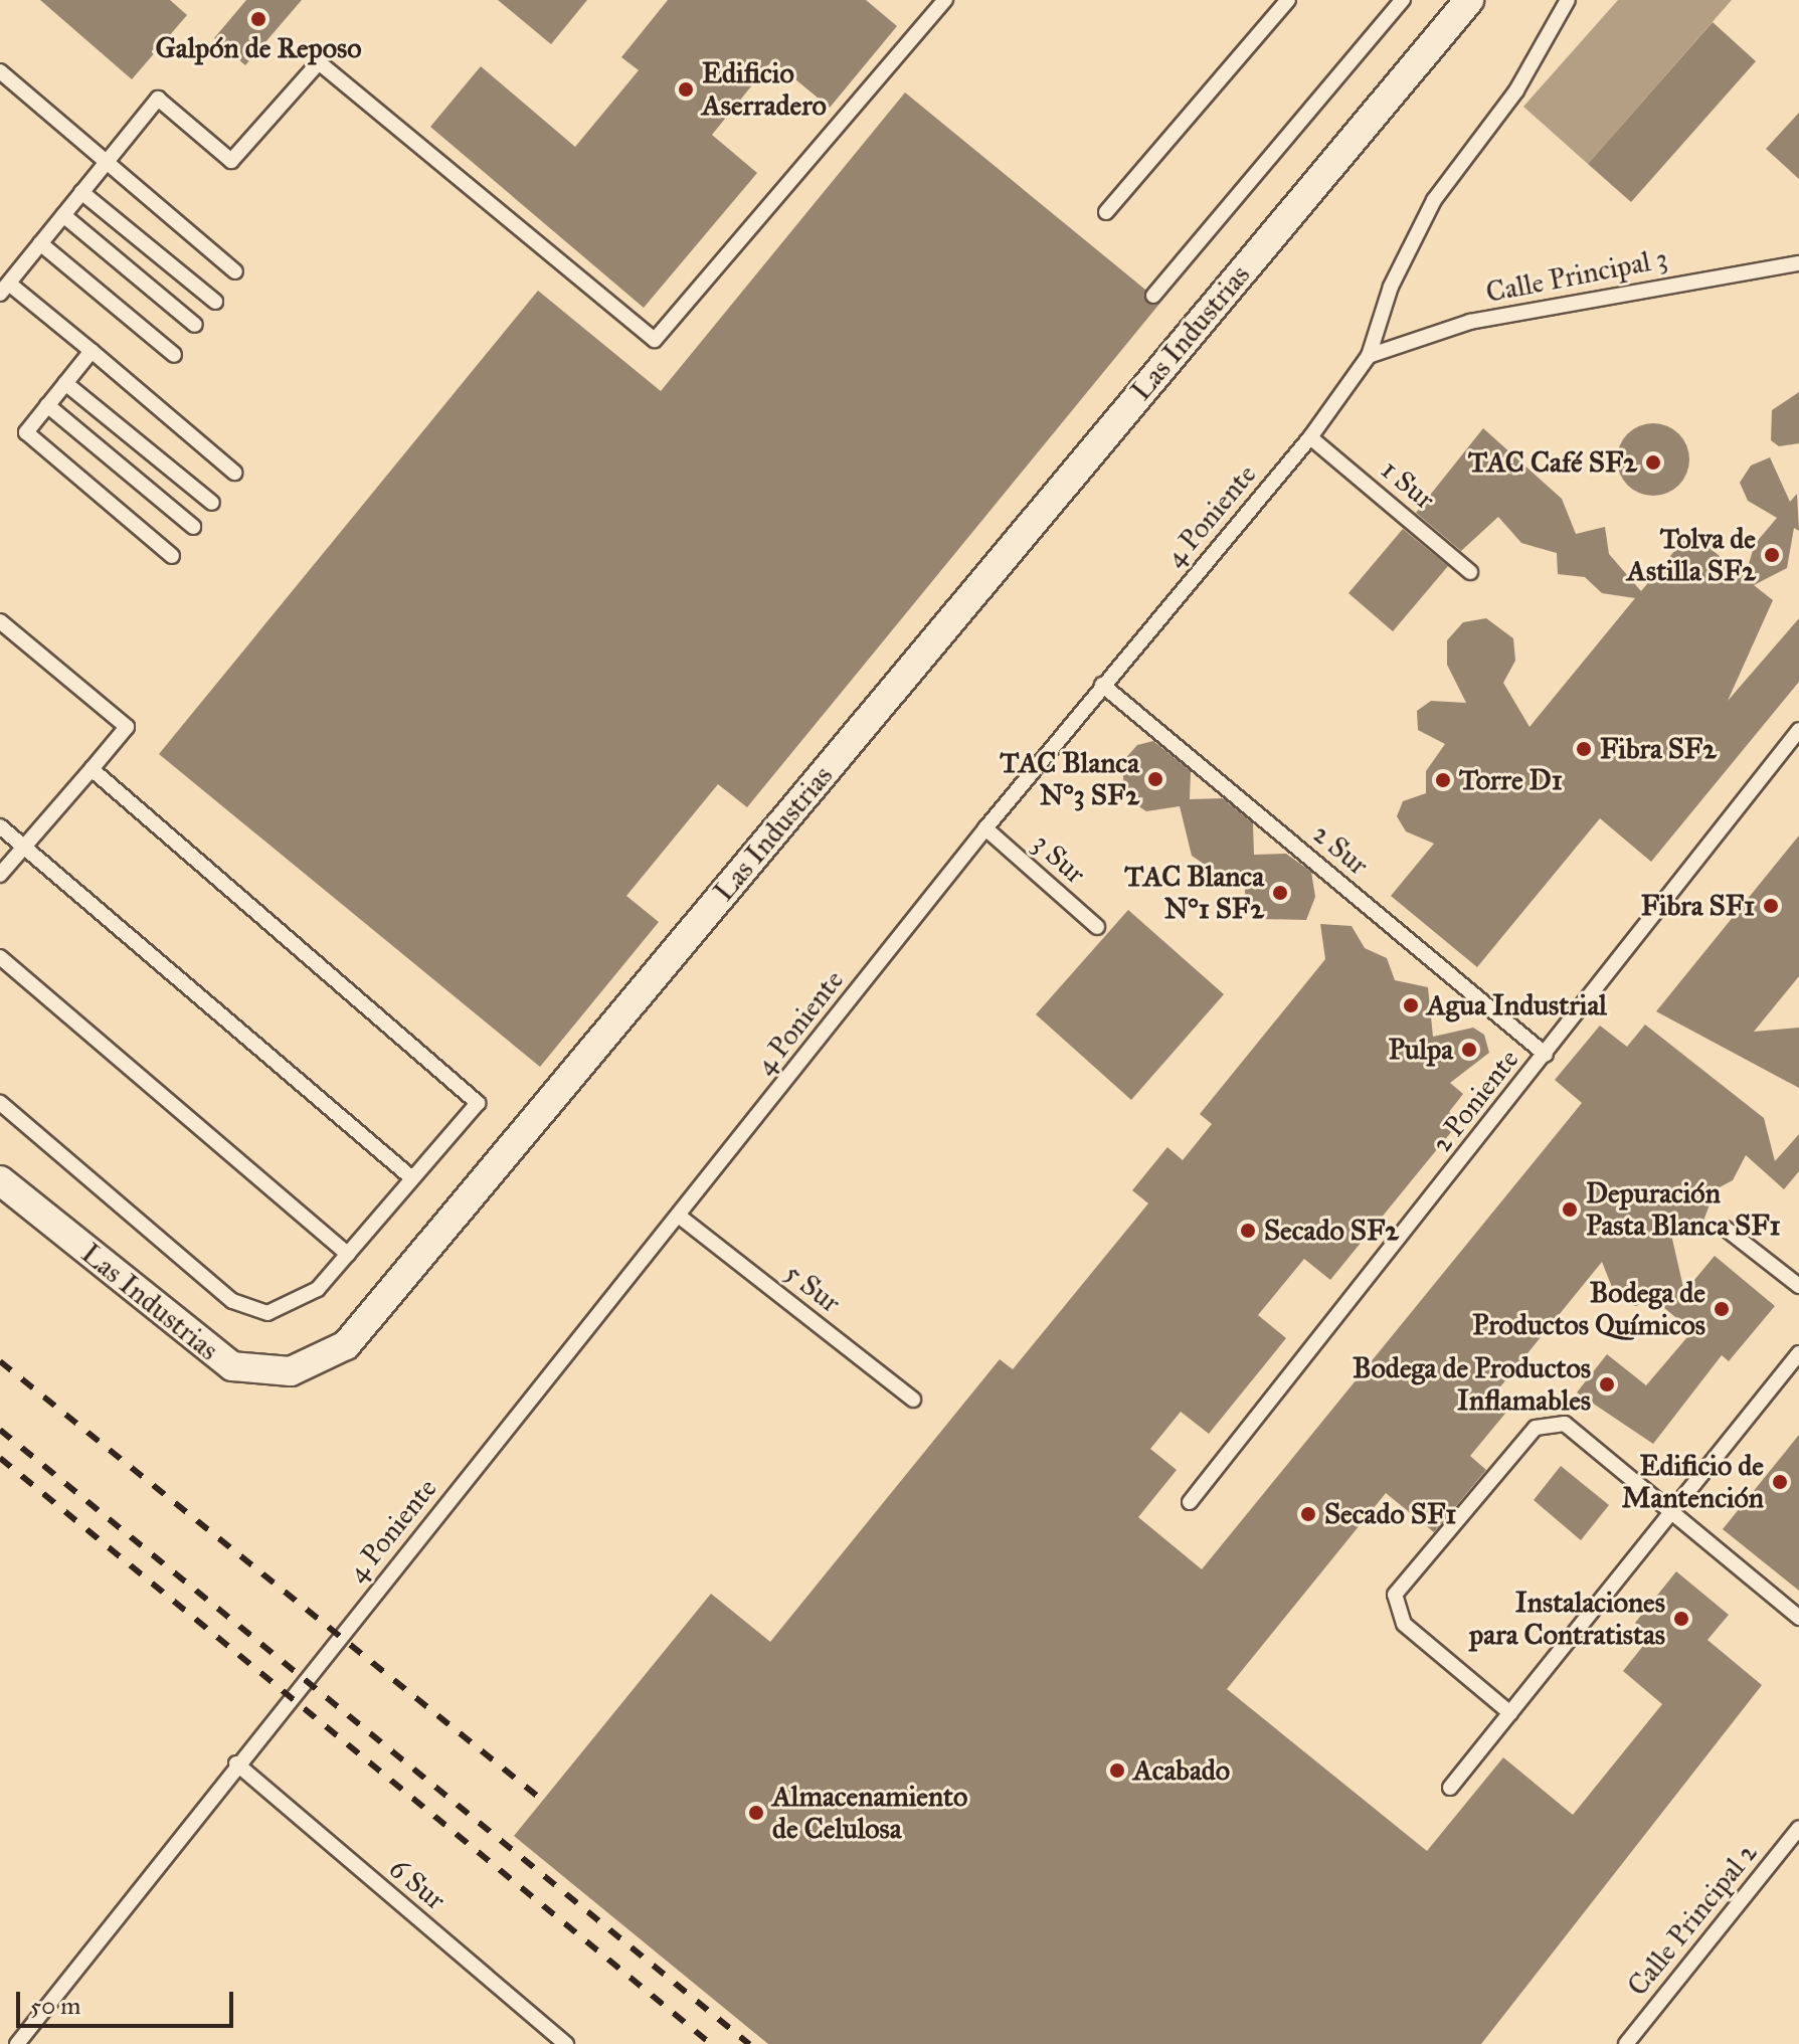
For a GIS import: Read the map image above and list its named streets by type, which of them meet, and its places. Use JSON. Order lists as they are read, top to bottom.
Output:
{
  "streets": {
    "street": ["Las Industrias"],
    "lane": [
      "Calle Principal 3",
      "1 Sur",
      "4 Poniente",
      "2 Sur",
      "3 Sur",
      "2 Poniente",
      "5 Sur",
      "6 Sur",
      "Calle Principal 2"
    ]
  },
  "crossings": [
    ["Calle Principal 3", "4 Poniente"],
    ["1 Sur", "4 Poniente"],
    ["4 Poniente", "2 Sur"],
    ["4 Poniente", "3 Sur"],
    ["4 Poniente", "5 Sur"],
    ["4 Poniente", "6 Sur"],
    ["2 Sur", "2 Poniente"]
  ],
  "places": [
    "Galpón de Reposo",
    "Edificio Aserradero",
    "TAC Café SF2",
    "Tolva de Astilla SF2",
    "Fibra SF2",
    "TAC Blanca N°3 SF2",
    "Torre D1",
    "TAC Blanca N°1 SF2",
    "Fibra SF1",
    "Agua Industrial",
    "Pulpa",
    "Depuración Pasta Blanca SF1",
    "Secado SF2",
    "Bodega de Productos Químicos",
    "Bodega de Productos Inflamables",
    "Edificio de Mantención",
    "Secado SF1",
    "Instalaciones para Contratistas",
    "Acabado",
    "Almacenamiento de Celulosa"
  ],
  "scale_bar": "50 m"
}
